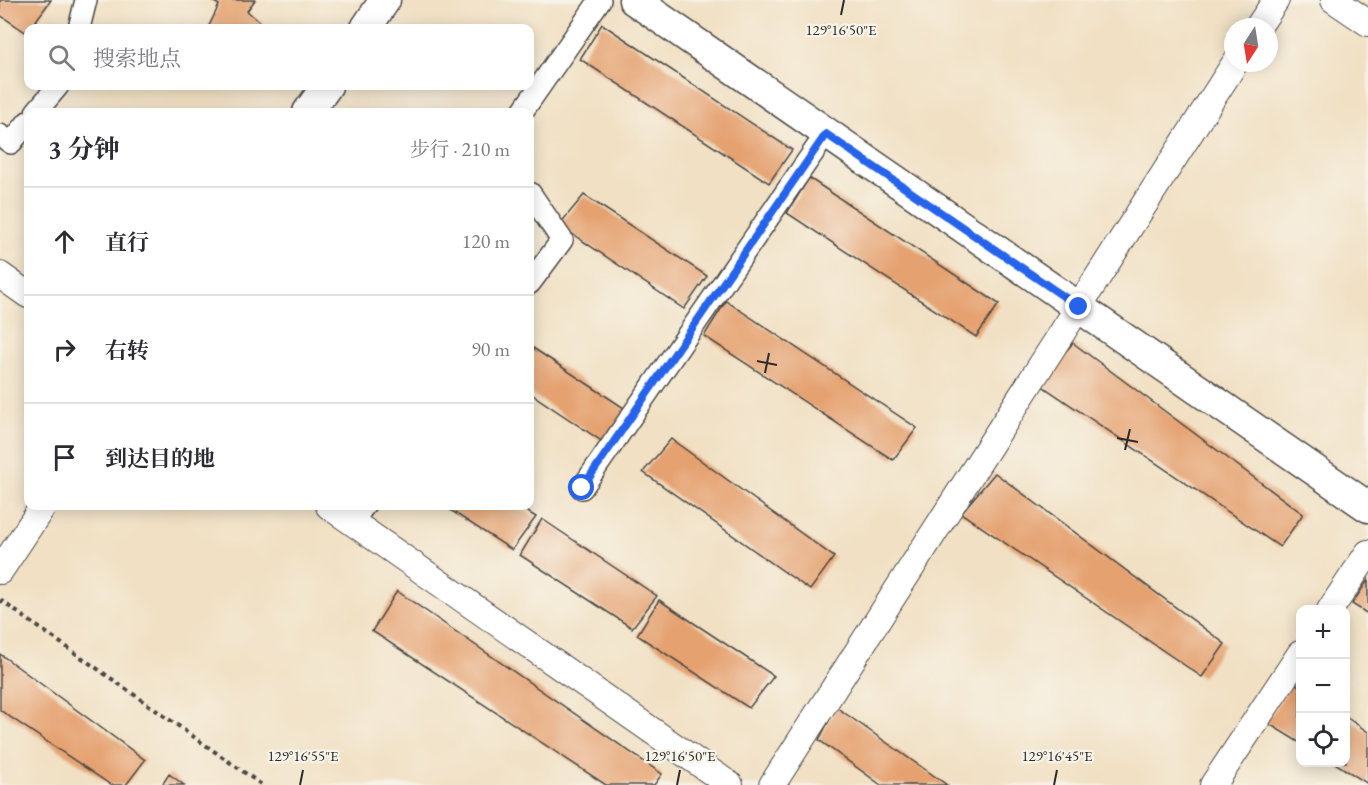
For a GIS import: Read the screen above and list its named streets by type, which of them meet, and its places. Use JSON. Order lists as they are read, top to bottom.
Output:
{
  "north": "bottom",
  "page": {
    "search": "搜索地点",
    "heading": ["3 分钟", "步行 · 210 m"],
    "list": [
      ["直行", "120 m"],
      ["右转", "90 m"],
      "到达目的地"
    ],
    "map_buttons": ["+", "−"]
  },
  "coordinates": ["129°16'50\"E", "129°16'55\"E", "129°16'45\"E"]
}
